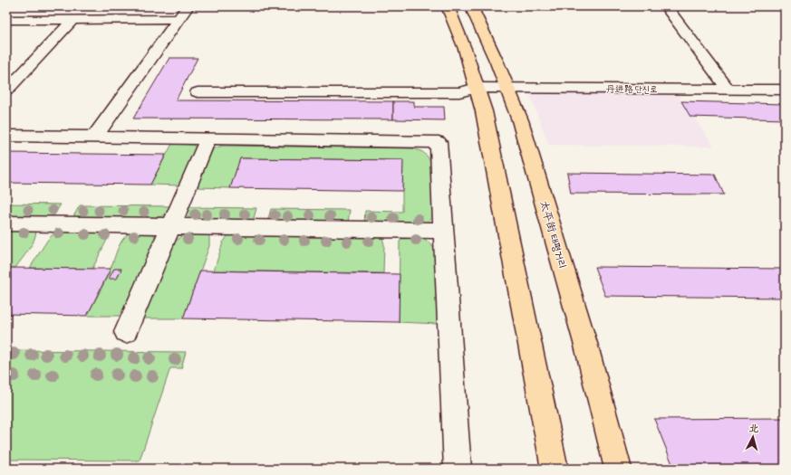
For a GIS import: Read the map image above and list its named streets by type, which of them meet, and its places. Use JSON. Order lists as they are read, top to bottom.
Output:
{
  "streets": {
    "main road": ["太平街 태평거리"],
    "street": ["丹进路 단진로"]
  },
  "crossings": [
    ["丹进路 단진로", "太平街 태평거리"]
  ],
  "north": "top"
}
